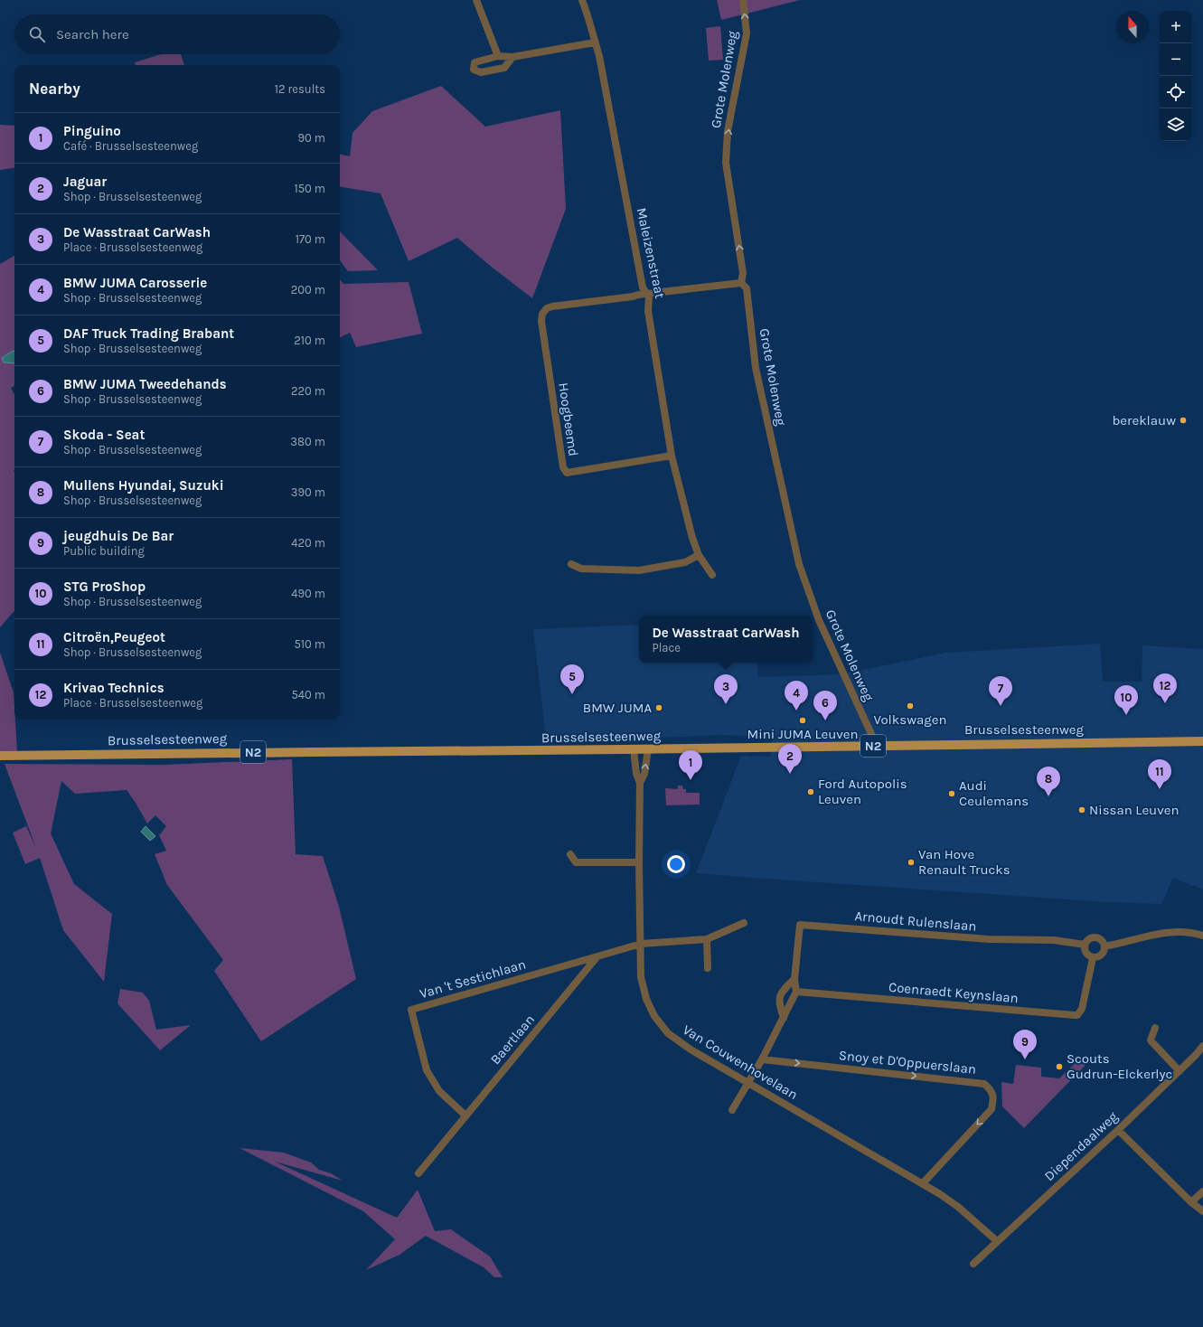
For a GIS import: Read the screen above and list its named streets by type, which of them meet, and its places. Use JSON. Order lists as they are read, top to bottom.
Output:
{
  "streets": {
    "main road": ["Brusselsesteenweg", "N2"],
    "street": [
      "Grote Molenweg",
      "Maleizenstraat",
      "Hoogbeemd",
      "Arnoudt Rulenslaan",
      "Van 't Sestichlaan",
      "Coenraedt Keynslaan",
      "Baertlaan",
      "Van Couwenhovelaan",
      "Snoy et D'Oppuerslaan",
      "Diependaalweg"
    ]
  },
  "crossings": [
    ["Grote Molenweg", "Brusselsesteenweg"],
    ["Maleizenstraat", "Hoogbeemd"],
    ["Brusselsesteenweg", "Van Couwenhovelaan"],
    ["Arnoudt Rulenslaan", "Coenraedt Keynslaan"],
    ["Van 't Sestichlaan", "Baertlaan"],
    ["Van Couwenhovelaan", "Snoy et D'Oppuerslaan"],
    ["Van Couwenhovelaan", "Diependaalweg"]
  ],
  "one_way": ["Grote Molenweg"],
  "places": [
    "bereklauw",
    "Volkswagen",
    "BMW JUMA",
    "Mini JUMA Leuven",
    "Ford Autopolis Leuven",
    "Audi Ceulemans",
    "Nissan Leuven",
    "Van Hove Renault Trucks",
    "Scouts Gudrun-Elckerlyc"
  ],
  "north": "top",
  "page": {
    "map_buttons": ["+", "−"],
    "search": "Search here",
    "heading": ["Nearby", "12 results"],
    "list": [
      {
        "mark": "1",
        "name": "Pinguino",
        "note": "Café · Brusselsesteenweg",
        "value": "90 m"
      },
      {
        "mark": "2",
        "name": "Jaguar",
        "note": "Shop · Brusselsesteenweg",
        "value": "150 m"
      },
      {
        "mark": "3",
        "name": "De Wasstraat CarWash",
        "note": "Place · Brusselsesteenweg",
        "value": "170 m"
      },
      {
        "mark": "4",
        "name": "BMW JUMA Carosserie",
        "note": "Shop · Brusselsesteenweg",
        "value": "200 m"
      },
      {
        "mark": "5",
        "name": "DAF Truck Trading Brabant",
        "note": "Shop · Brusselsesteenweg",
        "value": "210 m"
      },
      {
        "mark": "6",
        "name": "BMW JUMA Tweedehands",
        "note": "Shop · Brusselsesteenweg",
        "value": "220 m"
      },
      {
        "mark": "7",
        "name": "Skoda - Seat",
        "note": "Shop · Brusselsesteenweg",
        "value": "380 m"
      },
      {
        "mark": "8",
        "name": "Mullens Hyundai, Suzuki",
        "note": "Shop · Brusselsesteenweg",
        "value": "390 m"
      },
      {
        "mark": "9",
        "name": "jeugdhuis De Bar",
        "note": "Public building",
        "value": "420 m"
      },
      {
        "mark": "10",
        "name": "STG ProShop",
        "note": "Shop · Brusselsesteenweg",
        "value": "490 m"
      },
      {
        "mark": "11",
        "name": "Citroën,Peugeot",
        "note": "Shop · Brusselsesteenweg",
        "value": "510 m"
      },
      {
        "mark": "12",
        "name": "Krivao Technics",
        "note": "Place · Brusselsesteenweg",
        "value": "540 m"
      }
    ],
    "popup": ["De Wasstraat CarWash", "Place"],
    "pins": [
      "5",
      "12",
      "3",
      "7",
      "4",
      "10",
      "6",
      "2",
      "1",
      "11",
      "8",
      "9"
    ]
  }
}
